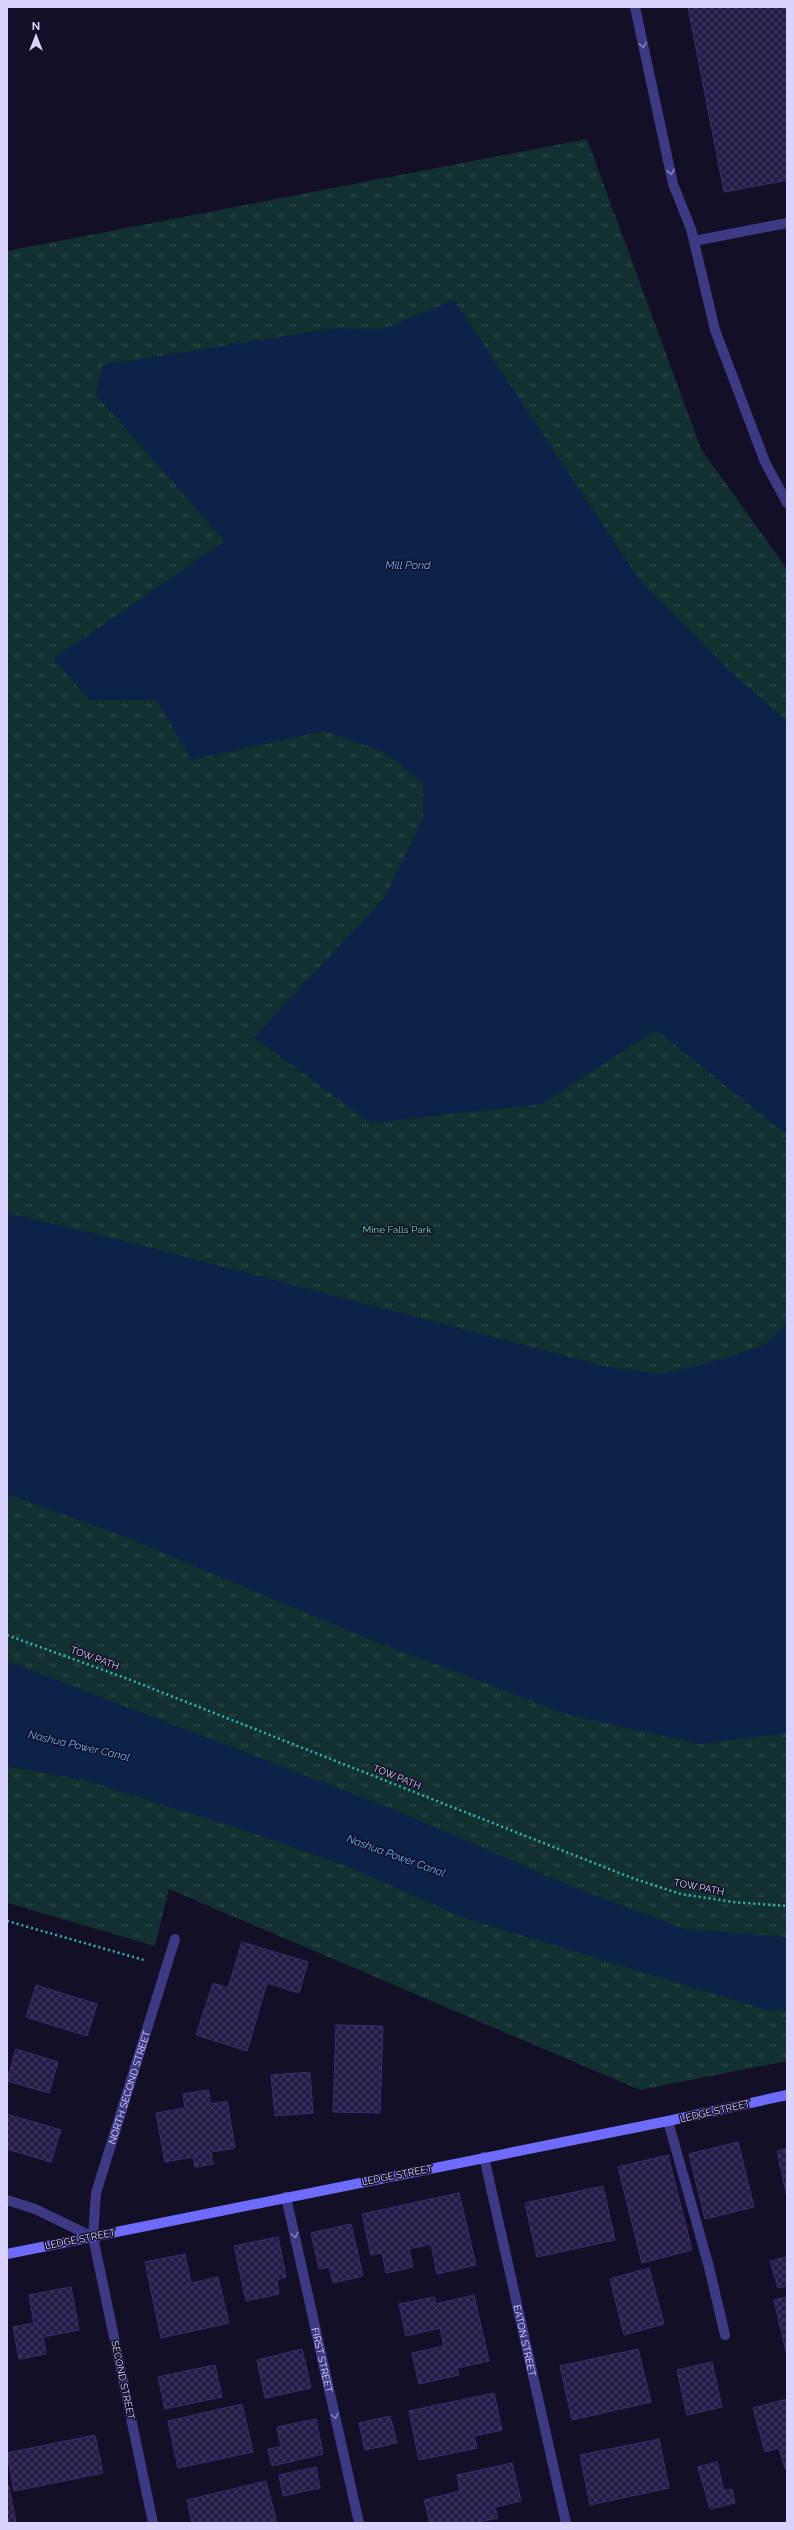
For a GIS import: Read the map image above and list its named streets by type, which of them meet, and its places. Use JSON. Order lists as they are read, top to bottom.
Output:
{
  "streets": {
    "street": [
      "NORTH SECOND STREET",
      "LEDGE STREET",
      "EATON STREET",
      "FIRST STREET",
      "SECOND STREET"
    ],
    "path": ["TOW PATH"]
  },
  "crossings": [
    ["NORTH SECOND STREET", "LEDGE STREET"],
    ["NORTH SECOND STREET", "SECOND STREET"],
    ["LEDGE STREET", "EATON STREET"],
    ["LEDGE STREET", "FIRST STREET"],
    ["LEDGE STREET", "SECOND STREET"]
  ],
  "one_way": ["FIRST STREET"],
  "water": ["Mill Pond", "Nashua Power Canal"],
  "parks": ["Mine Falls Park"],
  "north": "top"
}
